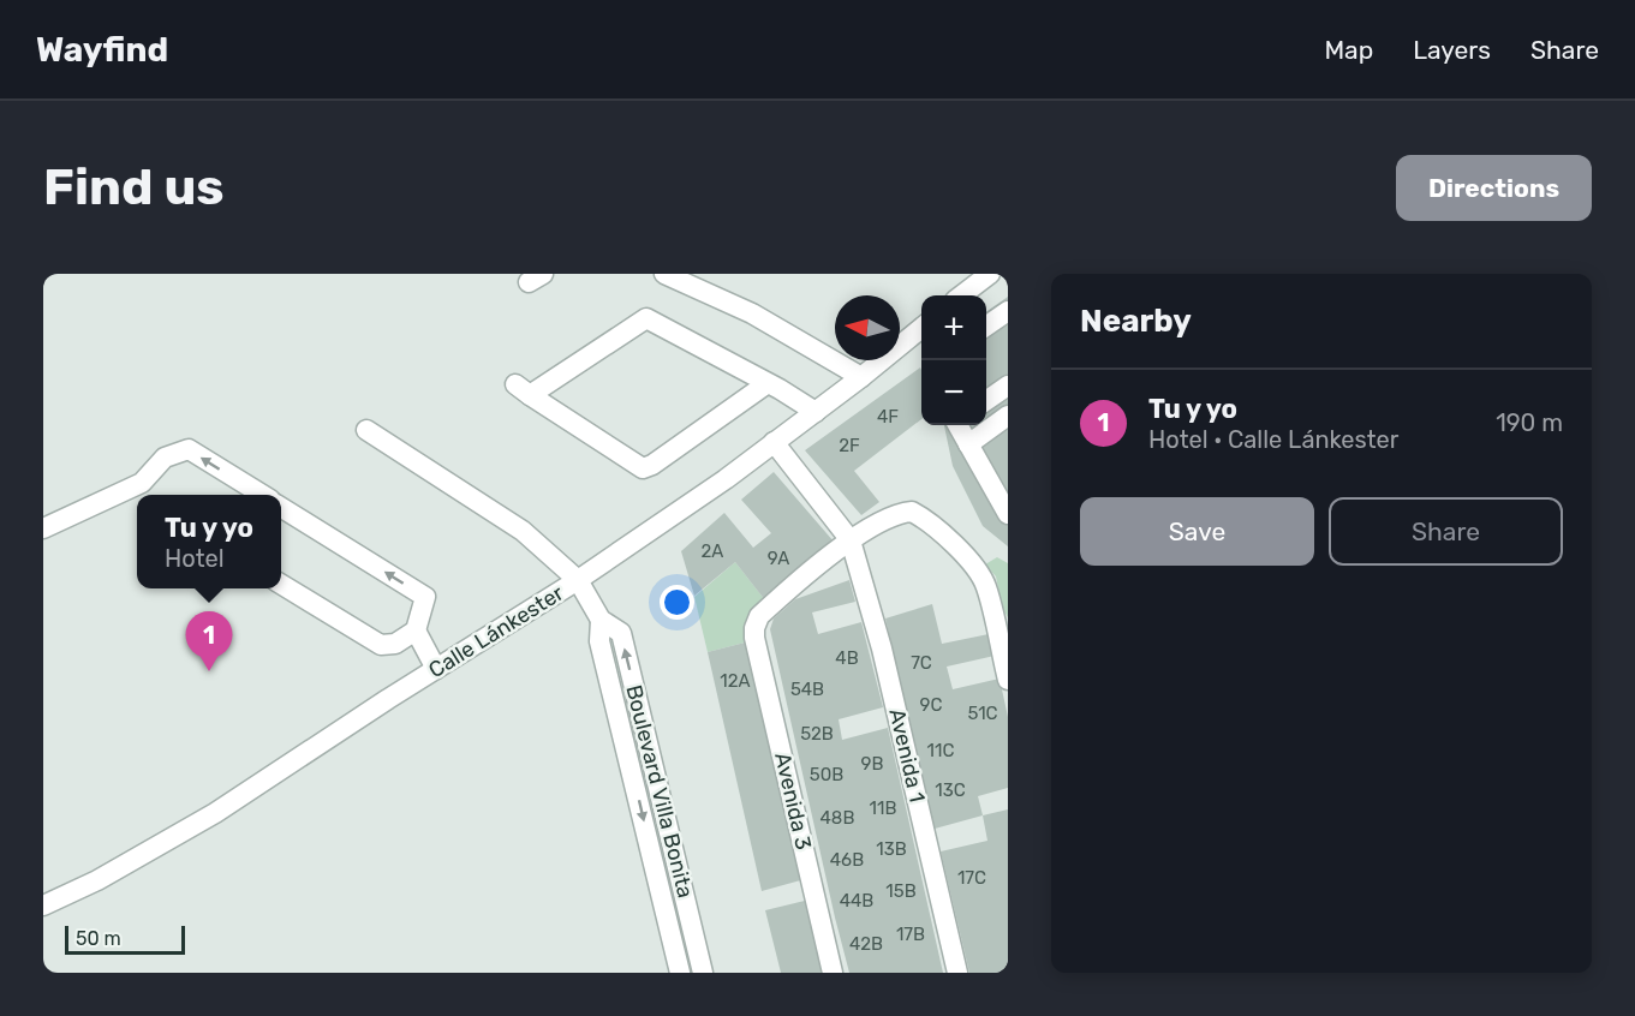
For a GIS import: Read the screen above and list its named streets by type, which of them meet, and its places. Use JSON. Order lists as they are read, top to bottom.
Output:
{
  "streets": {
    "street": [
      "Calle Lánkester",
      "Avenida 1",
      "Boulevard Villa Bonita",
      "Avenida 3"
    ]
  },
  "crossings": [
    ["Calle Lánkester", "Boulevard Villa Bonita"],
    ["Avenida 1", "Avenida 3"]
  ],
  "house_numbers": [
    "4F",
    "2F",
    "2A",
    "9A",
    "4B",
    "7C",
    "12A",
    "54B",
    "9C",
    "51C",
    "52B",
    "11C",
    "9B",
    "50B",
    "13C",
    "11B",
    "48B",
    "13B",
    "46B",
    "17C",
    "15B",
    "44B",
    "17B",
    "42B"
  ],
  "scale_bar": "50 m",
  "north": "left",
  "page": {
    "header": "Wayfind",
    "nav": ["Map", "Layers", "Share"],
    "buttons": [
      "Directions",
      ["Save", "Share"]
    ],
    "title": "Find us",
    "heading": "Nearby",
    "map_buttons": ["+", "−"],
    "list": [
      {
        "mark": "1",
        "name": "Tu y yo",
        "note": "Hotel · Calle Lánkester",
        "value": "190 m"
      }
    ],
    "popup": ["Tu y yo", "Hotel"],
    "pins": "1",
    "scale": "50 m"
  }
}
